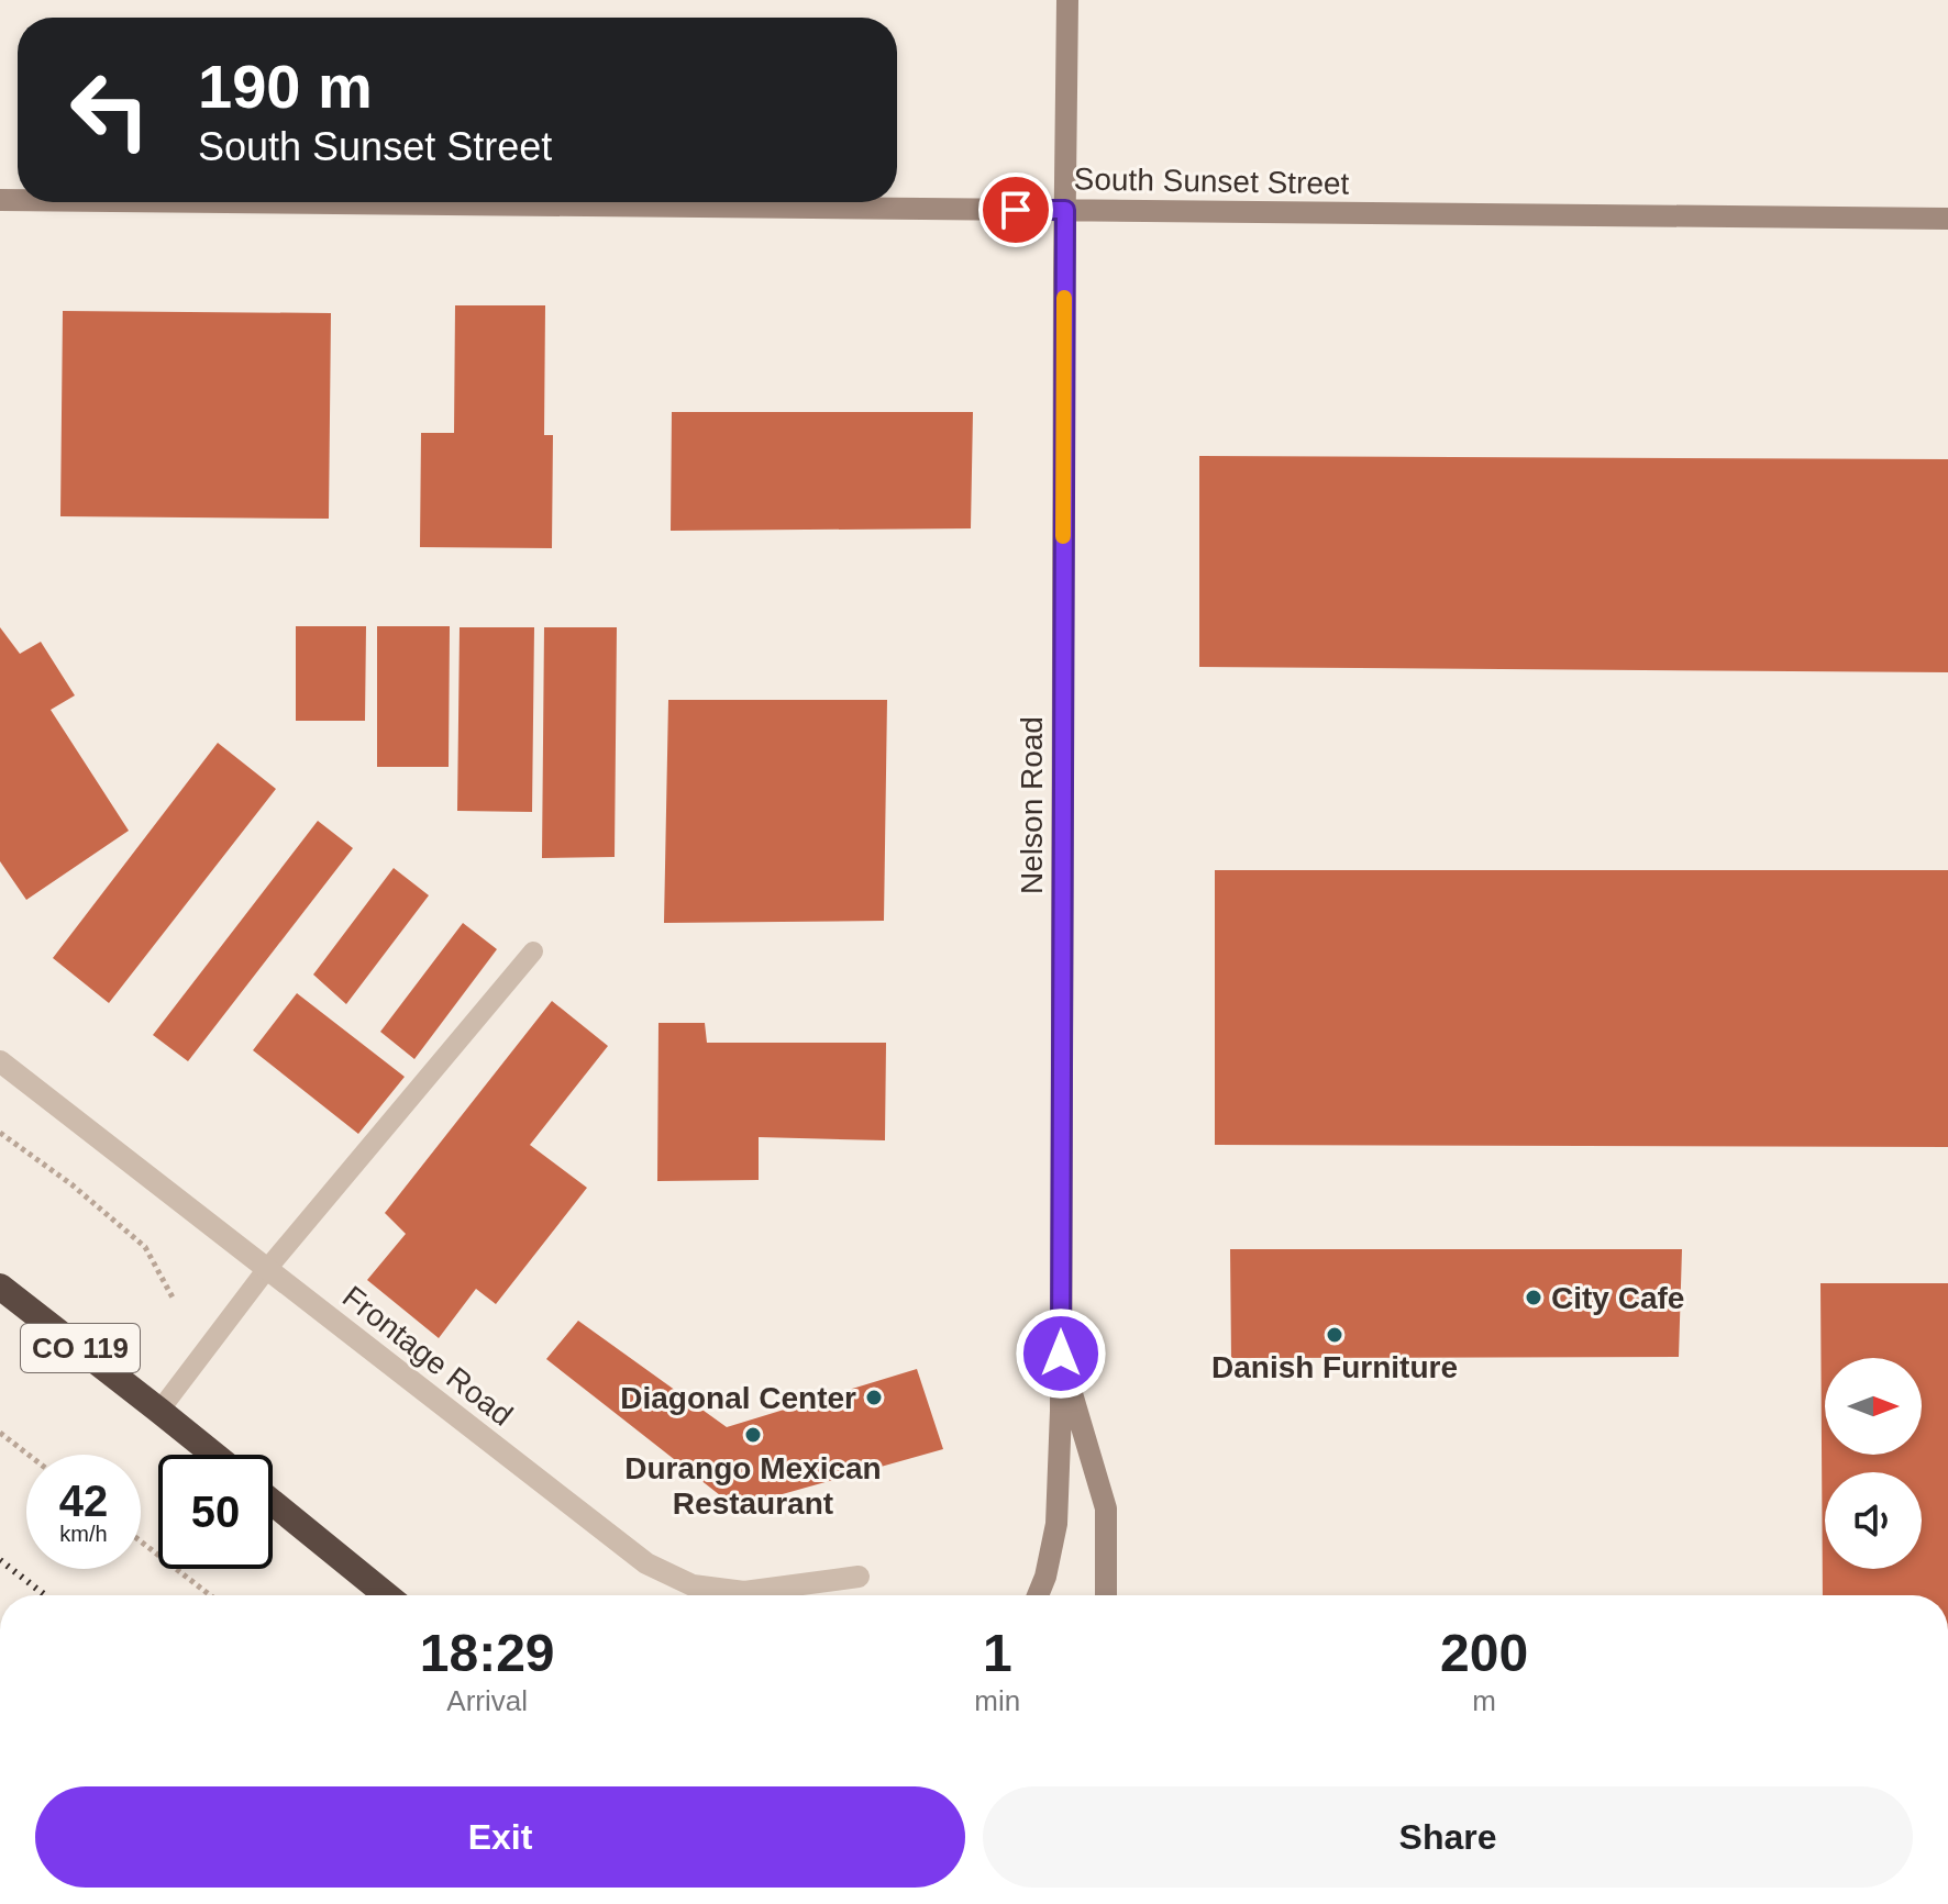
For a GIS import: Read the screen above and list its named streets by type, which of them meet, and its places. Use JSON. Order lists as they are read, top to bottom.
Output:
{
  "streets": {
    "highway": ["CO 119"],
    "street": ["South Sunset Street", "Nelson Road", "Frontage Road"]
  },
  "crossings": [
    ["South Sunset Street", "Nelson Road"]
  ],
  "places": [
    "City Cafe",
    "Danish Furniture",
    "Diagonal Center",
    "Durango Mexican Restaurant"
  ],
  "north": "right",
  "page": {
    "turn": ["190 m", "South Sunset Street"],
    "speed": "42 km/h",
    "limit": "50",
    "eta": [
      "18:29",
      "Arrival",
      "1",
      "min",
      "200",
      "m"
    ],
    "buttons": ["Exit", "Share"]
  }
}
